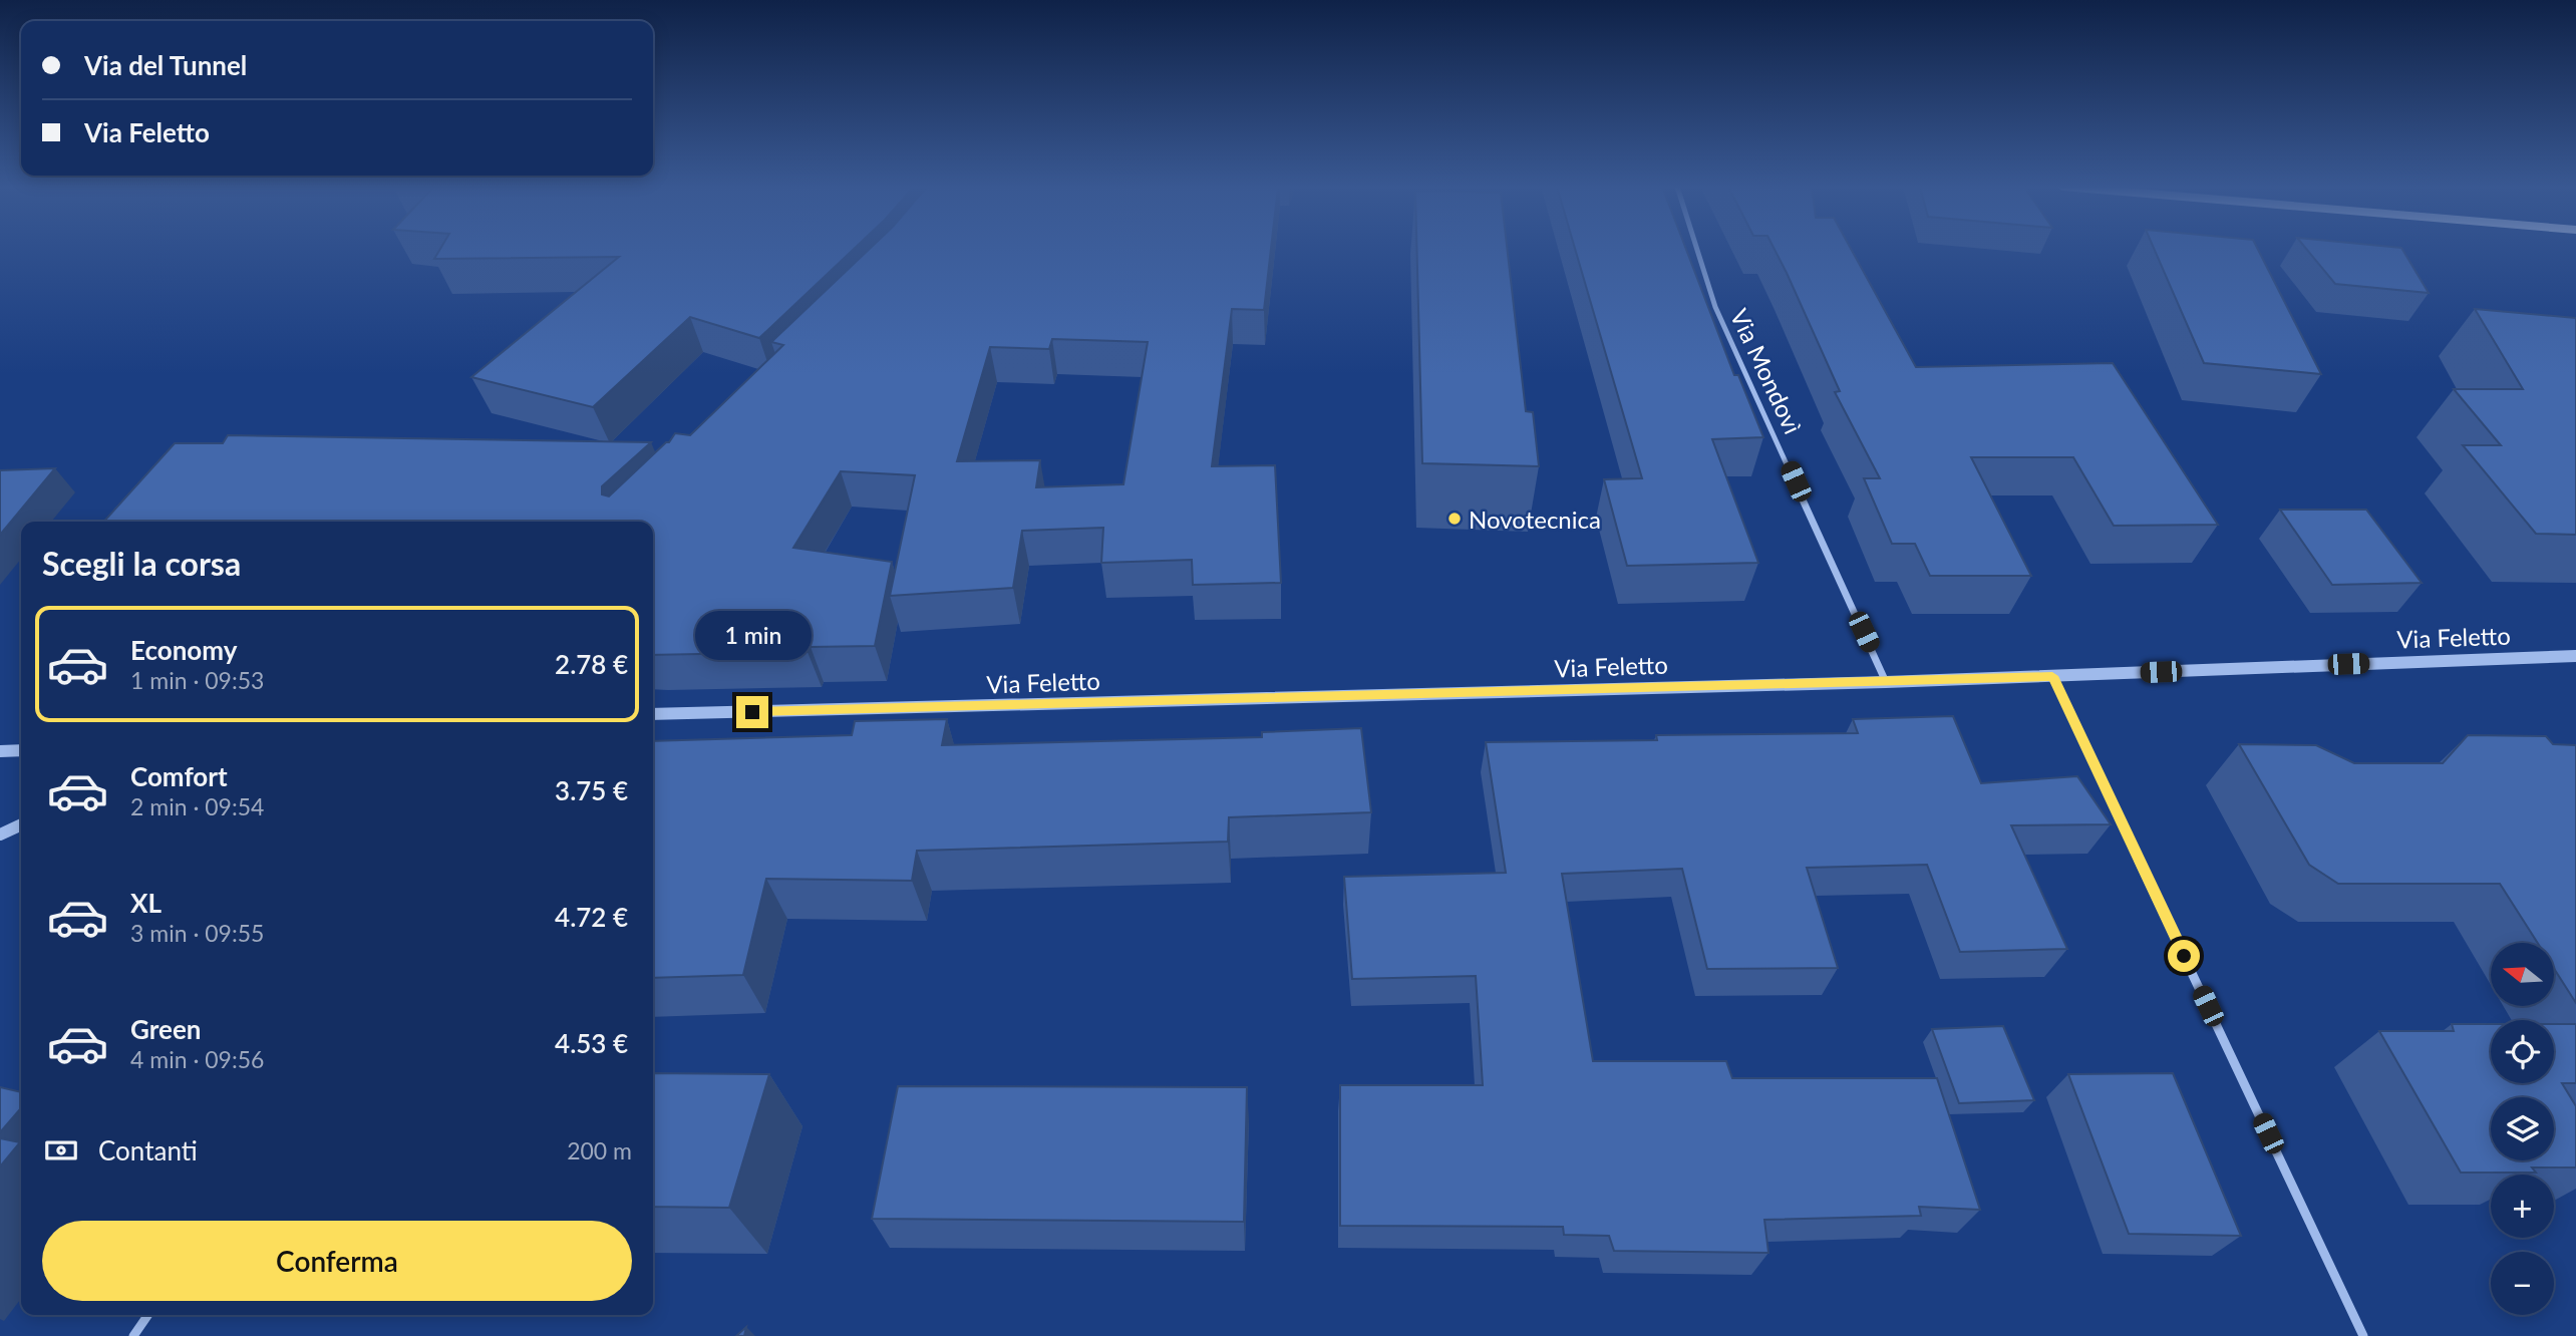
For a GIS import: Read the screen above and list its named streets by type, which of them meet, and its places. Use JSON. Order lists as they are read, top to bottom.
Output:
{
  "streets": {
    "street": ["Via Mondovì", "Via Feletto"]
  },
  "crossings": [
    ["Via Mondovì", "Via Feletto"]
  ],
  "places": ["Novotecnica"],
  "north": "left",
  "page": {
    "banner": ["Via del Tunnel", "Via Feletto"],
    "heading": "Scegli la corsa",
    "list": [
      {
        "name": "Economy",
        "note": "1 min · 09:53",
        "value": "2.78 €"
      },
      {
        "name": "Comfort",
        "note": "2 min · 09:54",
        "value": "3.75 €"
      },
      {
        "name": "XL",
        "note": "3 min · 09:55",
        "value": "4.72 €"
      },
      {
        "name": "Green",
        "note": "4 min · 09:56",
        "value": "4.53 €"
      }
    ],
    "bubble": "1 min",
    "map_buttons": ["+", "−"],
    "pay": ["Contanti", "200 m"],
    "buttons": "Conferma"
  }
}
